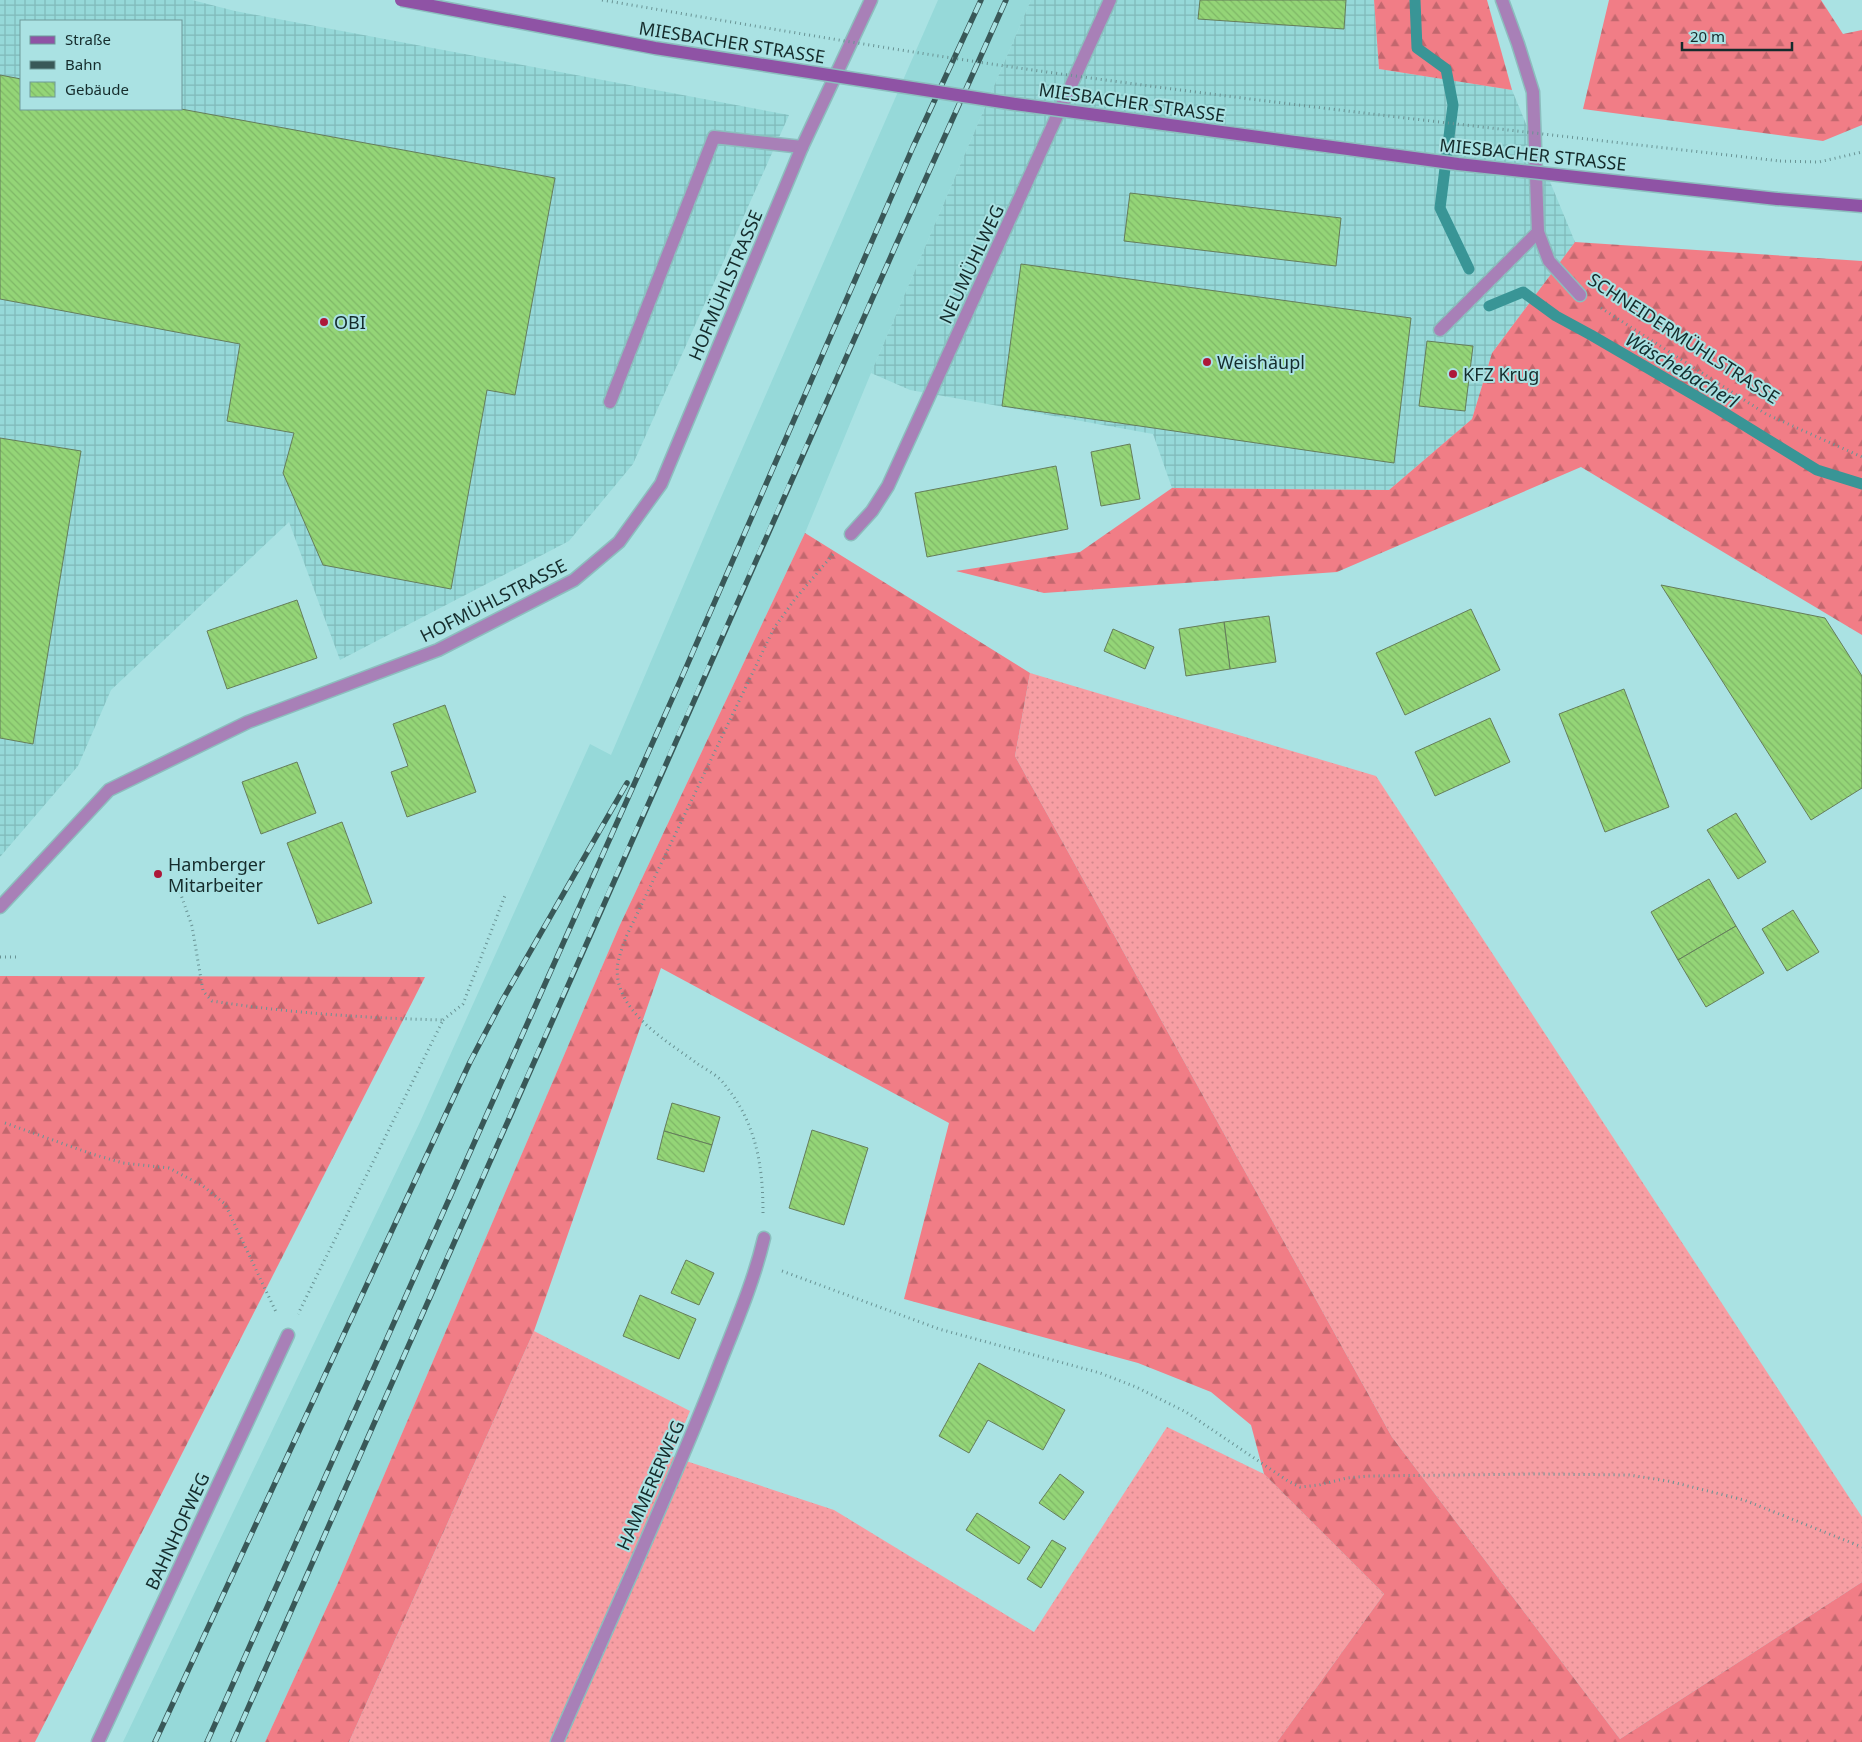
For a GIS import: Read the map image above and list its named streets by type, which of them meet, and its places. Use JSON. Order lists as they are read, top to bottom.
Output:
{
  "streets": {
    "main road": ["MIESBACHER STRASSE"],
    "street": [
      "NEUMÜHLWEG",
      "HOFMÜHLSTRASSE",
      "SCHNEIDERMÜHLSTRASSE",
      "HAMMERERWEG",
      "BAHNHOFWEG"
    ]
  },
  "water": ["Wäschebacherl"],
  "places": [
    "OBI",
    "Weishäupl",
    "KFZ Krug",
    "Hamberger Mitarbeiter"
  ],
  "legend": ["Straße", "Bahn", "Gebäude"],
  "scale_bar": "20 m"
}
